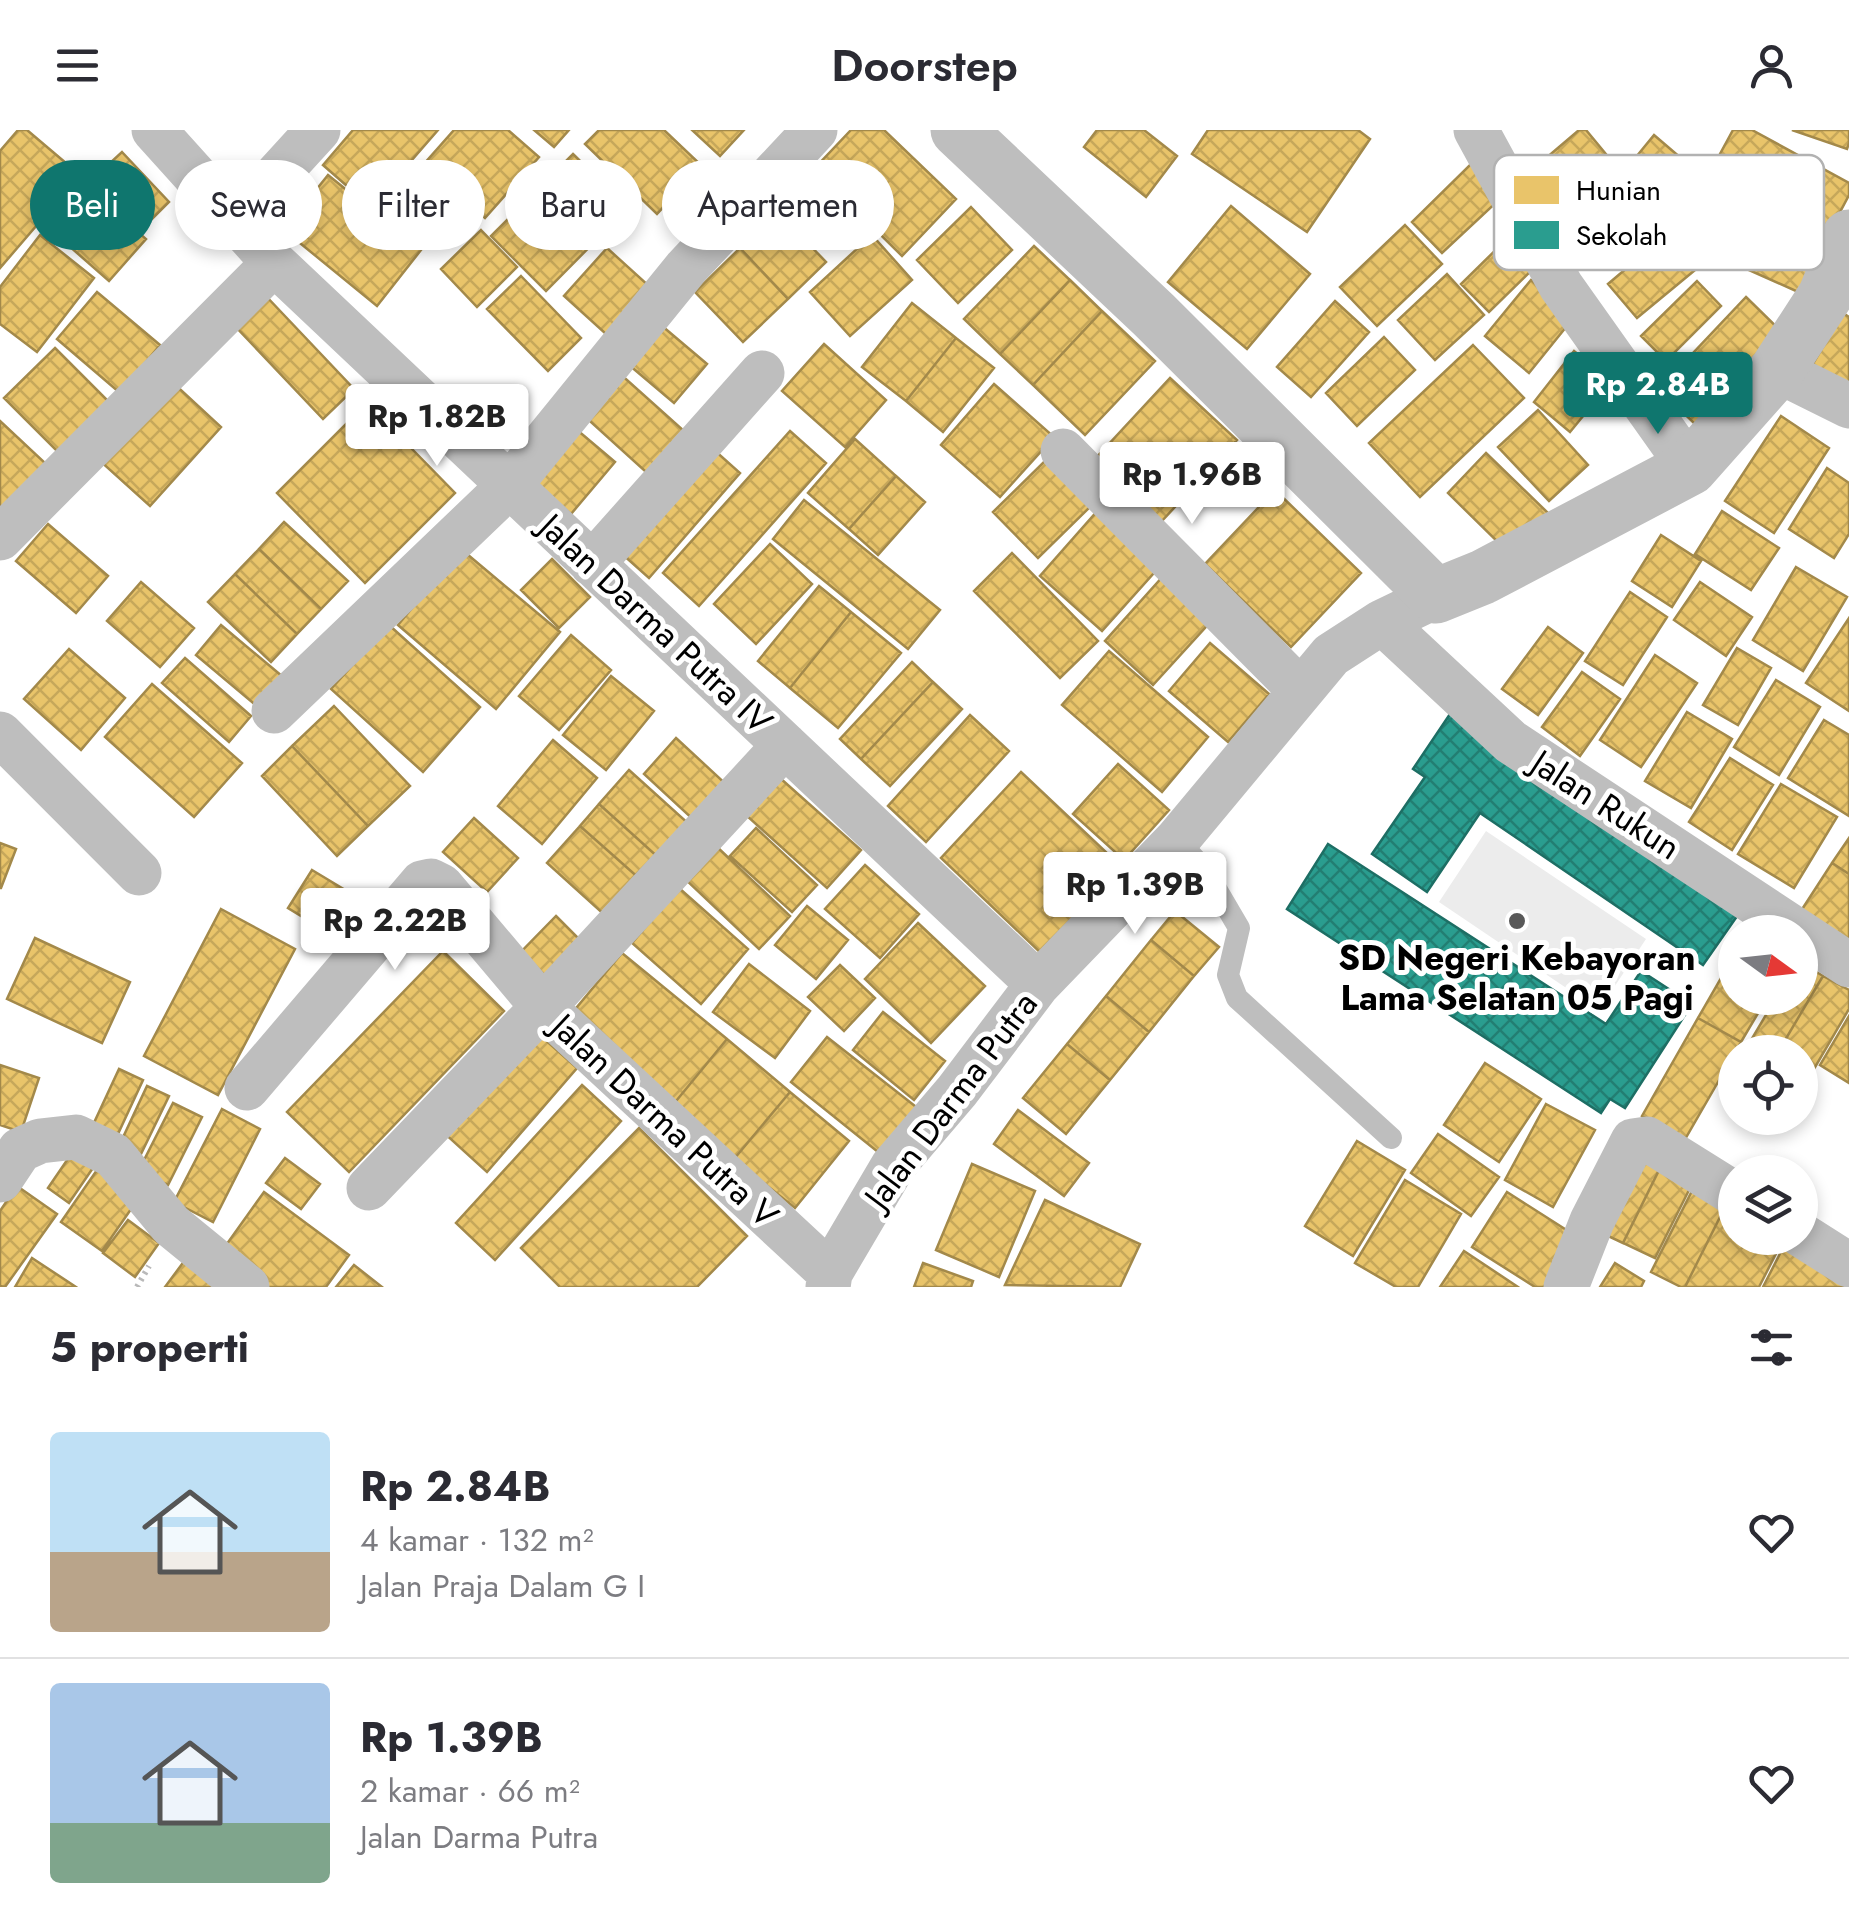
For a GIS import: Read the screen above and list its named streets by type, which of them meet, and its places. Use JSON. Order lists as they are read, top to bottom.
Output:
{
  "streets": {
    "street": [
      "Jalan Darma Putra IV",
      "Jalan Rukun",
      "Jalan Darma Putra",
      "Jalan Darma Putra V"
    ]
  },
  "crossings": [
    ["Jalan Darma Putra IV", "Jalan Darma Putra"],
    ["Jalan Darma Putra IV", "Jalan Darma Putra V"],
    ["Jalan Rukun", "Jalan Darma Putra"],
    ["Jalan Darma Putra", "Jalan Darma Putra V"]
  ],
  "places": ["SD Negeri Kebayoran Lama Selatan 05 Pagi"],
  "legend": ["Hunian", "Sekolah"],
  "north": "right",
  "page": {
    "header": "Doorstep",
    "chip": [
      "Beli",
      "Sewa",
      "Filter",
      "Baru",
      "Apartemen"
    ],
    "price": [
      "Rp 2.84B",
      "Rp 1.82B",
      "Rp 1.96B",
      "Rp 1.39B",
      "Rp 2.22B"
    ],
    "heading": "5 properti",
    "list": [
      {
        "name": "Rp 2.84B",
        "note": "4 kamar · 132 m² · Jalan Praja Dalam G I"
      },
      {
        "name": "Rp 1.39B",
        "note": "2 kamar · 66 m² · Jalan Darma Putra"
      }
    ]
  }
}
